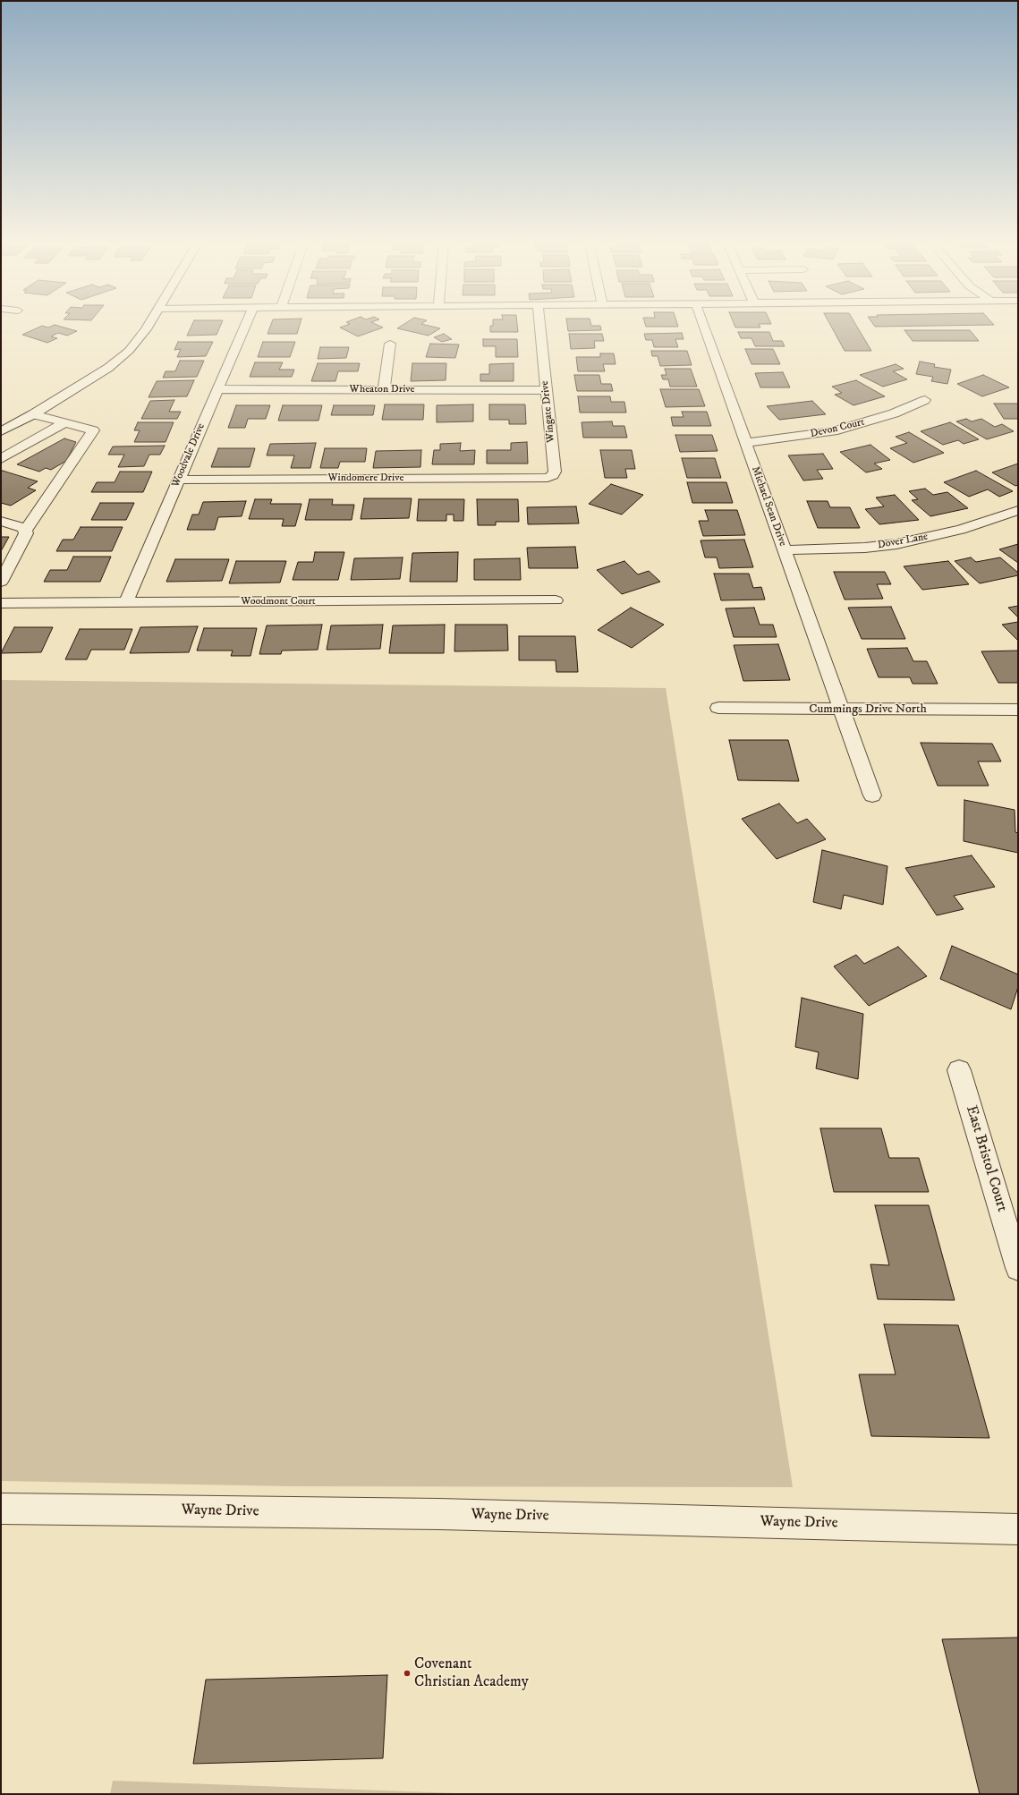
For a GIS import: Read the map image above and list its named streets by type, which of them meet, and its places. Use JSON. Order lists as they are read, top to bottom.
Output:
{
  "streets": {
    "street": [
      "Wheaton Drive",
      "Wingate Drive",
      "Devon Court",
      "Woodvale Drive",
      "Windomere Drive",
      "Michael Sean Drive",
      "Dover Lane",
      "Woodmont Court",
      "Cummings Drive North",
      "East Bristol Court",
      "Wayne Drive"
    ]
  },
  "crossings": [
    ["Wheaton Drive", "Wingate Drive"],
    ["Wheaton Drive", "Woodvale Drive"],
    ["Wingate Drive", "Windomere Drive"],
    ["Devon Court", "Michael Sean Drive"],
    ["Woodvale Drive", "Windomere Drive"],
    ["Woodvale Drive", "Woodmont Court"],
    ["Michael Sean Drive", "Dover Lane"],
    ["Michael Sean Drive", "Cummings Drive North"]
  ],
  "places": ["Covenant Christian Academy"]
}
